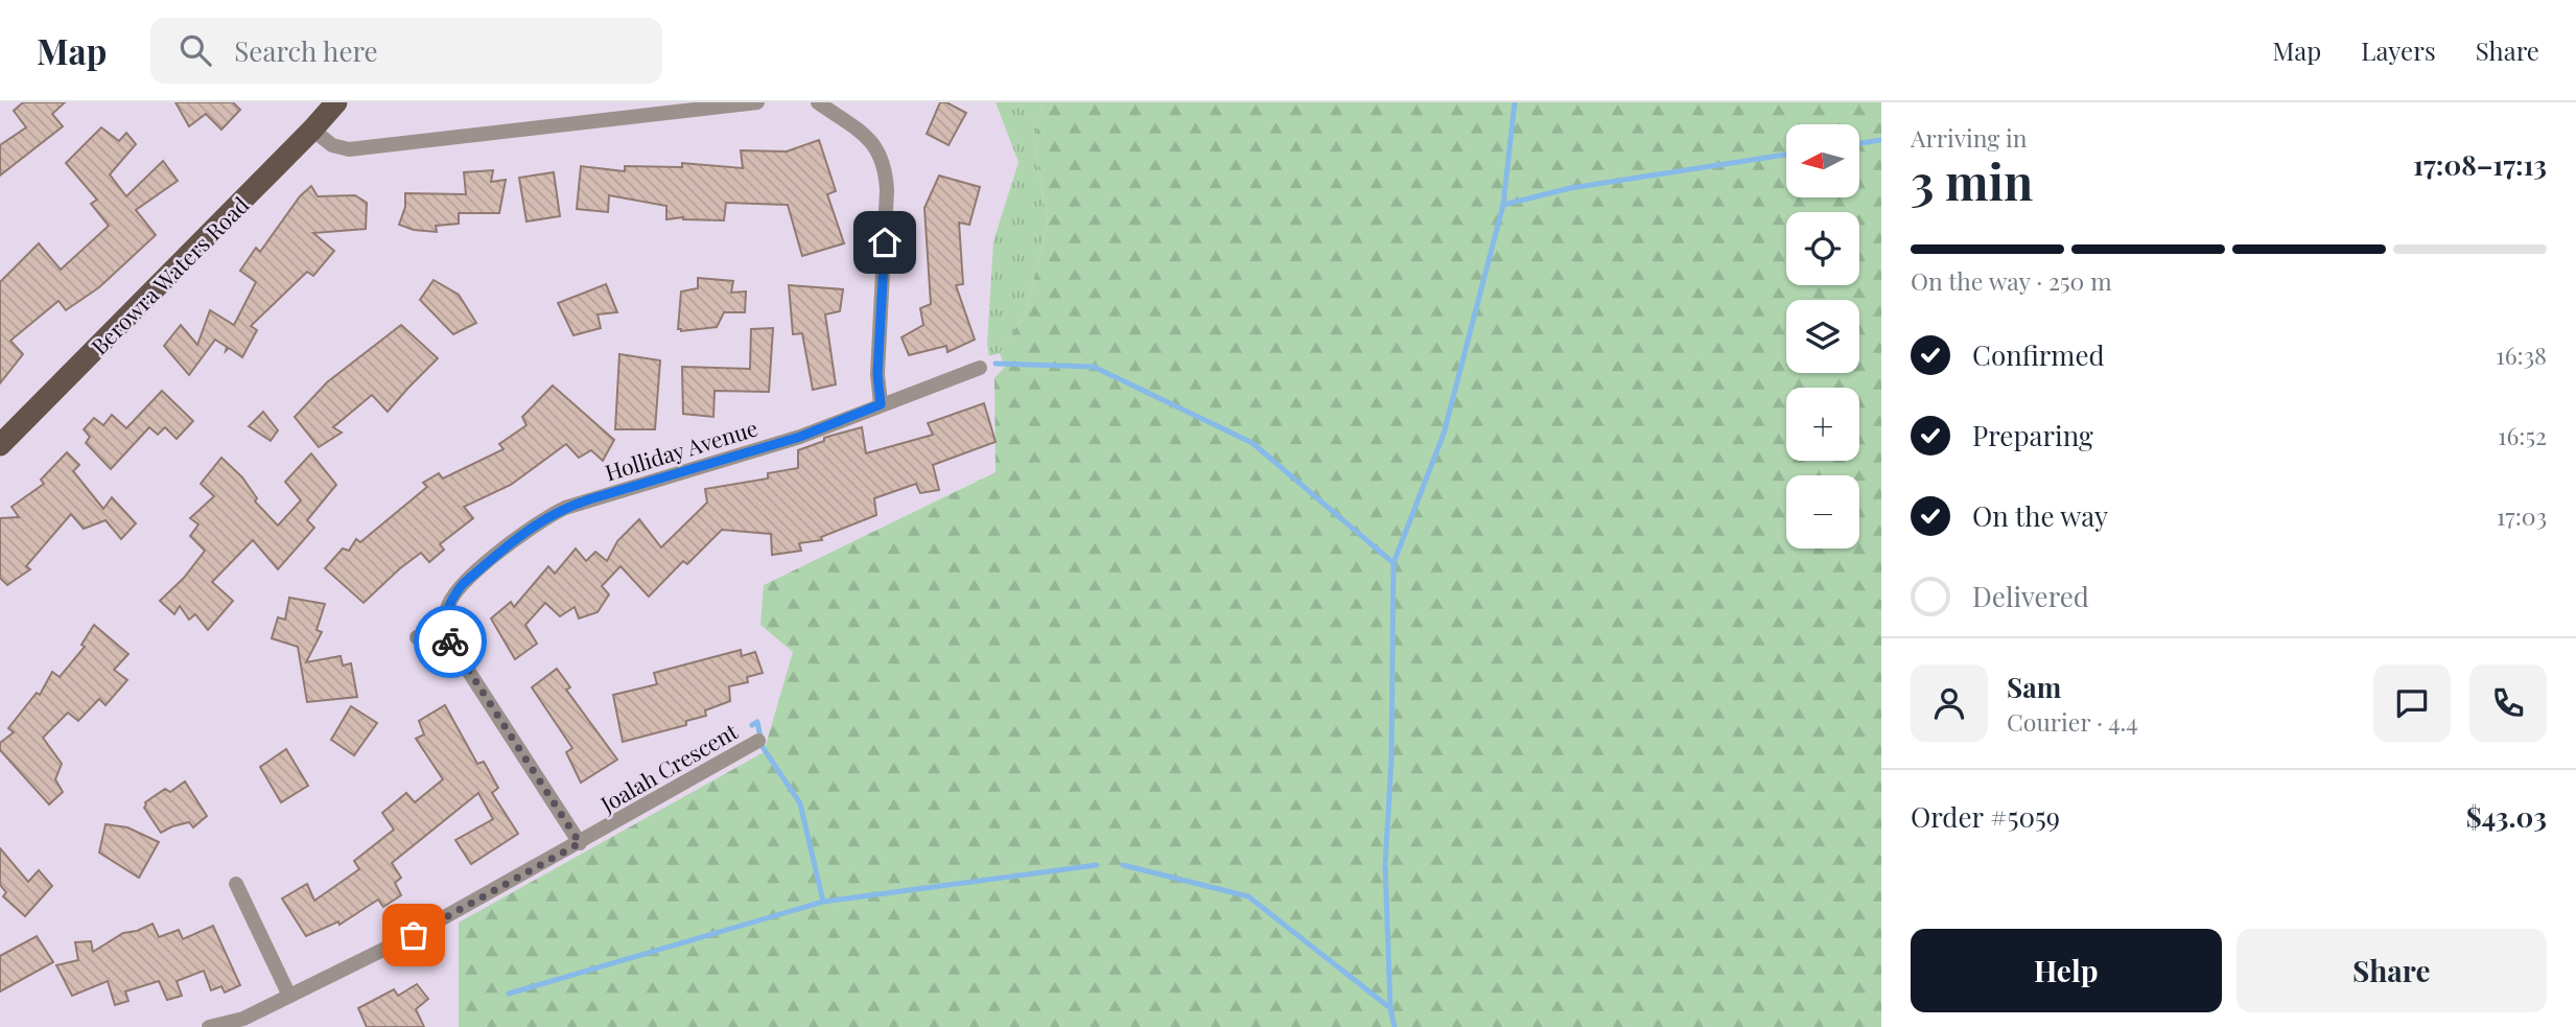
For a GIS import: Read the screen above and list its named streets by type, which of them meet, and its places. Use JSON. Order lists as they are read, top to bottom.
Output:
{
  "streets": {
    "main road": ["Berowra Waters Road"],
    "street": ["Holliday Avenue", "Joalah Crescent"]
  },
  "north": "left",
  "page": {
    "header": "Map",
    "search": "Search here",
    "nav": ["Map", "Layers", "Share"],
    "heading": ["3 min", "Arriving in", "17:08–17:13"],
    "panel": [
      "Sam",
      "Courier · 4.4",
      "Order #5059",
      "$43.03"
    ],
    "map_buttons": ["+", "−"],
    "bar": "On the way · 250 m",
    "list": [
      ["Confirmed", "16:38"],
      ["Preparing", "16:52"],
      ["On the way", "17:03"],
      "Delivered"
    ],
    "buttons": ["Help", "Share"]
  }
}
